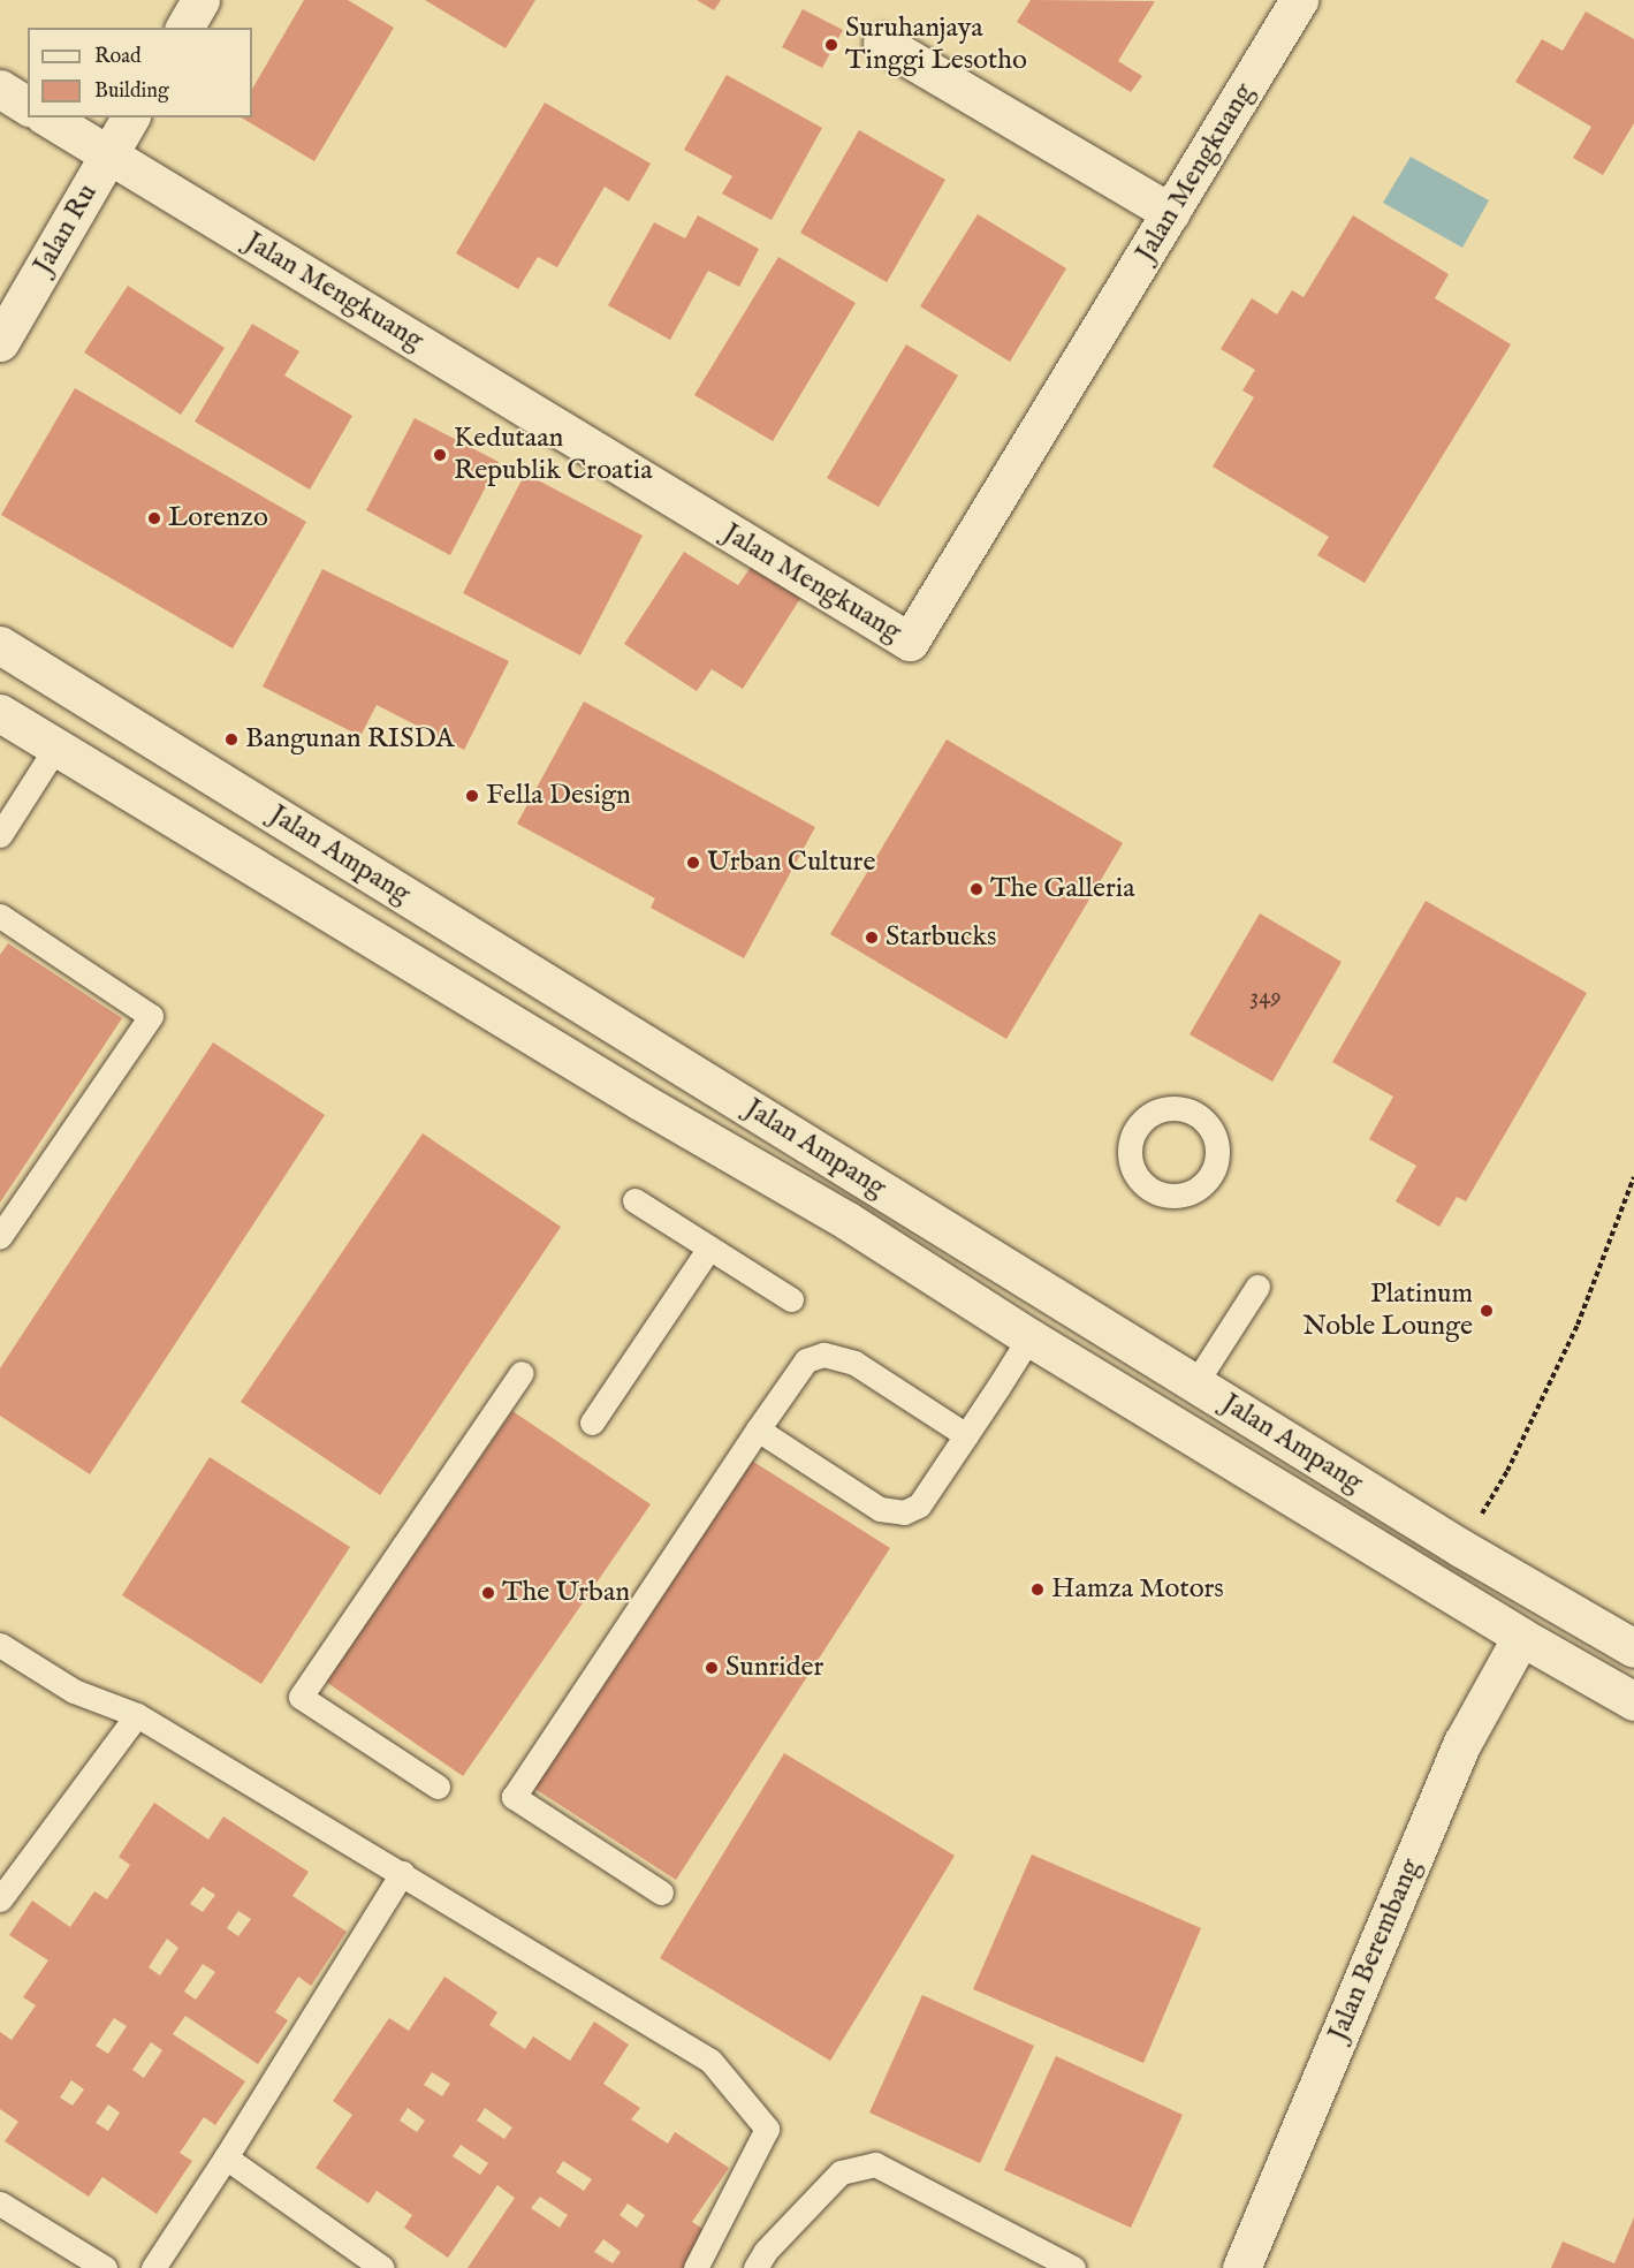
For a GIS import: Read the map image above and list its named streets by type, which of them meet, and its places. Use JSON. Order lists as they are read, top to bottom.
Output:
{
  "streets": {
    "main road": [
      "Jalan Mengkuang",
      "Jalan Ru",
      "Jalan Ampang",
      "Jalan Berembang"
    ]
  },
  "crossings": [
    ["Jalan Mengkuang", "Jalan Ru"],
    ["Jalan Ampang", "Jalan Berembang"]
  ],
  "places": [
    "Suruhanjaya Tinggi Lesotho",
    "Kedutaan Republik Croatia",
    "Lorenzo",
    "Bangunan RISDA",
    "Fella Design",
    "Urban Culture",
    "The Galleria",
    "Starbucks",
    "Platinum Noble Lounge",
    "Hamza Motors",
    "The Urban",
    "Sunrider"
  ],
  "house_numbers": ["349"],
  "legend": ["Road", "Building"]
}
